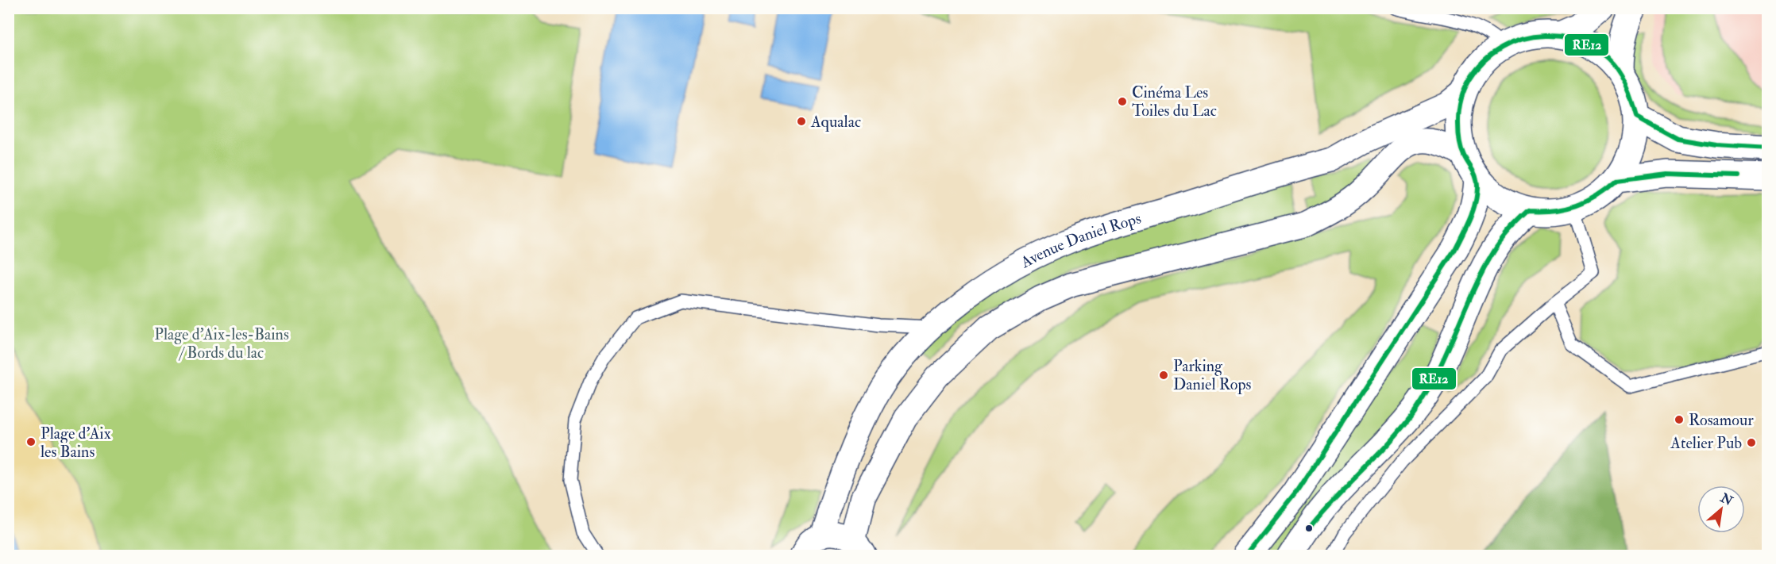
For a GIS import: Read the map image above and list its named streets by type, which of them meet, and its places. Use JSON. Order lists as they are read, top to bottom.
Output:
{
  "streets": {
    "street": ["Avenue Daniel Rops"]
  },
  "parks": ["Plage d'Aix-les-Bains / Bords du lac"],
  "places": [
    "Cinéma Les Toiles du Lac",
    "Aqualac",
    "Parking Daniel Rops",
    "Rosamour",
    "Plage d'Aix les Bains",
    "Atelier Pub"
  ],
  "lines": ["transit line RE12"],
  "north": "top right"
}
